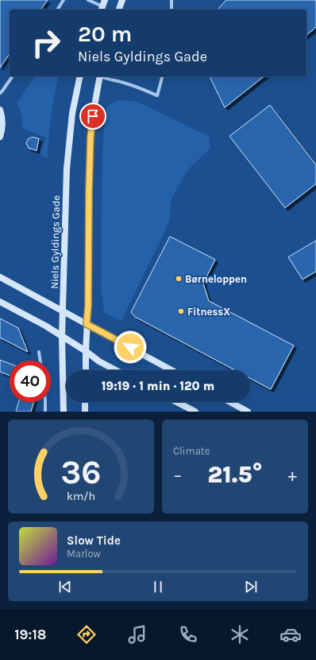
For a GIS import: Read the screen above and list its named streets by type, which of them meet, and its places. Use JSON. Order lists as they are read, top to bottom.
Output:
{
  "streets": {
    "street": ["Niels Gyldings Gade"]
  },
  "places": ["Børneloppen", "FitnessX"],
  "page": {
    "turn": ["20 m", "Niels Gyldings Gade"],
    "limit": "40",
    "trip": "19:19 · 1 min · 120 m",
    "tile": "Climate",
    "heat": ["−", "21.5°", "+"],
    "song": ["Slow Tide", "Marlow"],
    "tabs": "19:18",
    "gauge": ["36", "km/h"]
  }
}
